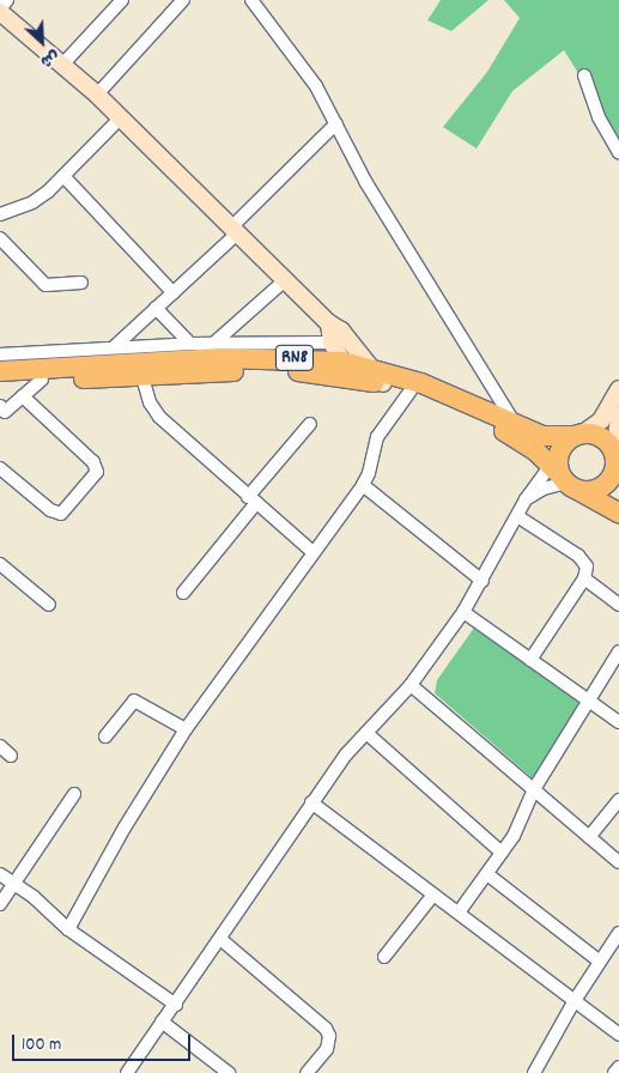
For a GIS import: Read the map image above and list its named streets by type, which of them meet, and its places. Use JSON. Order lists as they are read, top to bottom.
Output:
{
  "streets": {
    "main road": ["RN8"]
  },
  "scale_bar": "100 m",
  "north": "bottom right"
}
